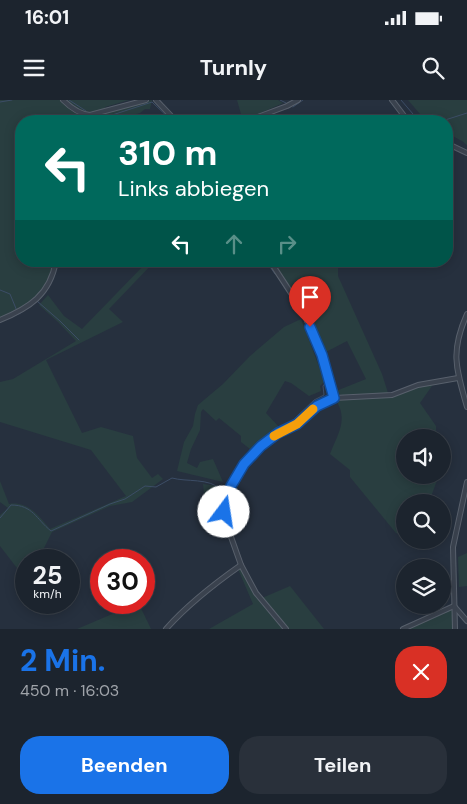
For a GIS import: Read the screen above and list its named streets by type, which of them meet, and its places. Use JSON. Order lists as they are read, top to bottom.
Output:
{
  "page": {
    "status": "16:01",
    "header": "Turnly",
    "turn": ["310 m", "Links abbiegen"],
    "speed": "25 km/h",
    "limit": "30",
    "heading": ["2 Min.", "450 m · 16:03"],
    "buttons": ["Beenden", "Teilen"]
  }
}
